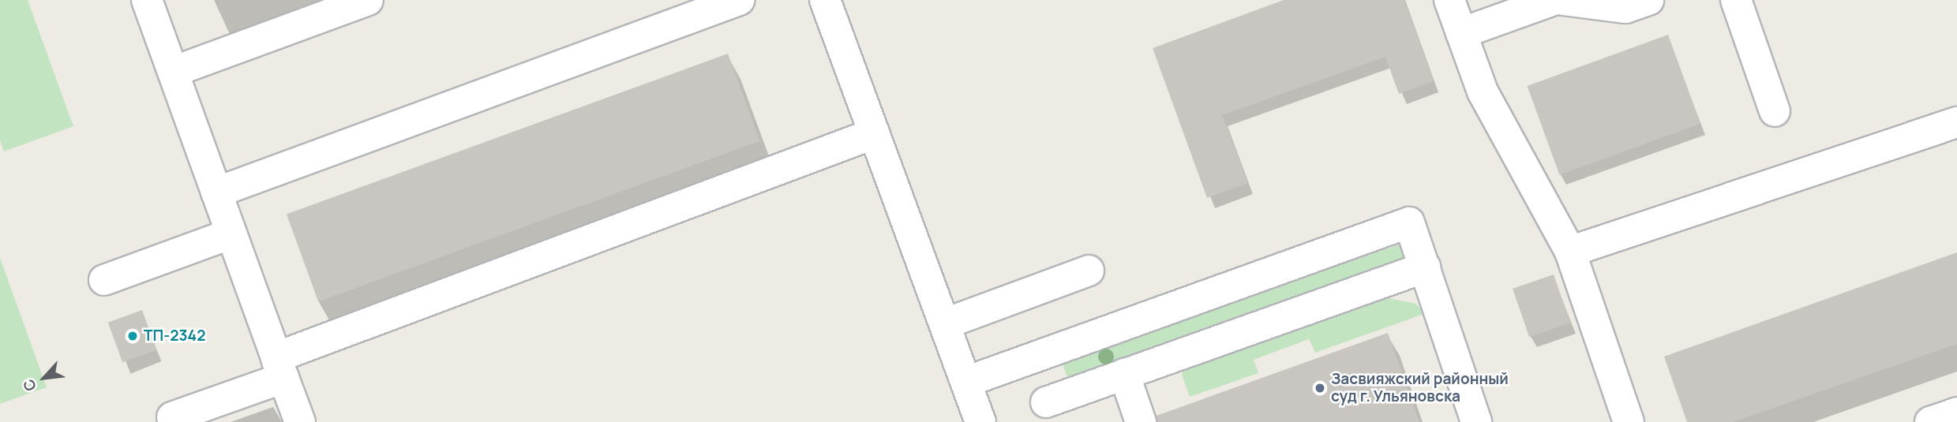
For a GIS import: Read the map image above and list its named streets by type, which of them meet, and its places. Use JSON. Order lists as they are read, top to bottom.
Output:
{
  "places": ["ТП-2342", "Засвияжский районный суд г. Ульяновска"],
  "north": "bottom left"
}
